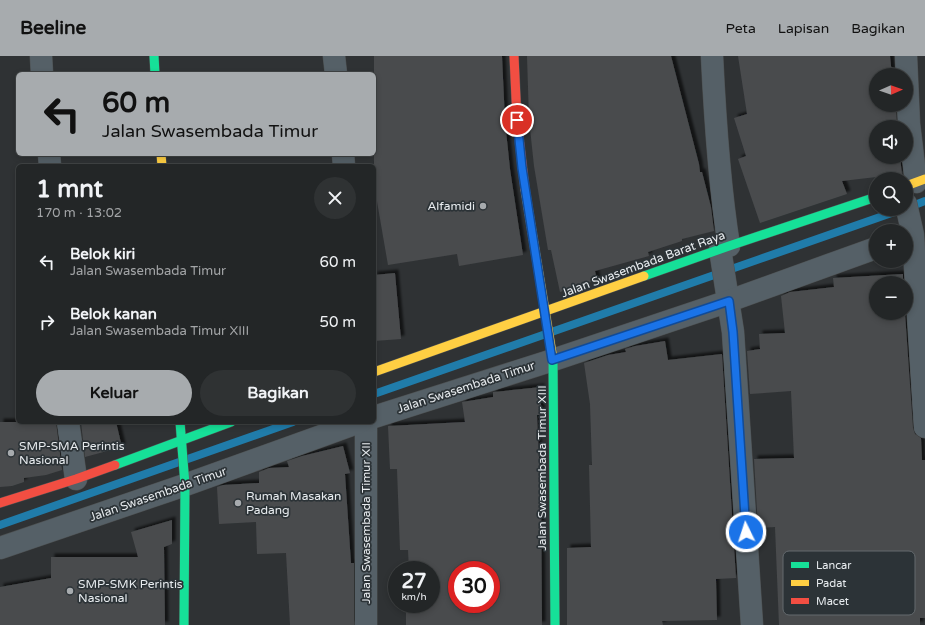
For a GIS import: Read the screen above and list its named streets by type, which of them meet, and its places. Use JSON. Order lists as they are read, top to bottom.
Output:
{
  "streets": {
    "street": [
      "Jalan Swasembada Barat Raya",
      "Jalan Swasembada Timur",
      "Jalan Swasembada Timur XIII",
      "Jalan Swasembada Timur XII"
    ]
  },
  "crossings": [
    ["Jalan Swasembada Barat Raya", "Jalan Swasembada Timur XIII"],
    ["Jalan Swasembada Timur", "Jalan Swasembada Timur XIII"]
  ],
  "places": [
    "Alfamidi",
    "SMP-SMA Perintis Nasional",
    "Rumah Masakan Padang",
    "SMP-SMK Perintis Nasional"
  ],
  "legend": ["Lancar", "Padat", "Macet"],
  "north": "right",
  "page": {
    "header": "Beeline",
    "nav": ["Peta", "Lapisan", "Bagikan"],
    "map_buttons": ["+", "−"],
    "turn": ["60 m", "Jalan Swasembada Timur"],
    "heading": ["1 mnt", "170 m · 13:02"],
    "list": [
      {
        "name": "Belok kiri",
        "note": "Jalan Swasembada Timur",
        "value": "60 m"
      },
      {
        "name": "Belok kanan",
        "note": "Jalan Swasembada Timur XIII",
        "value": "50 m"
      }
    ],
    "buttons": ["Keluar", "Bagikan"],
    "speed": "27 km/h",
    "limit": "30"
  }
}
